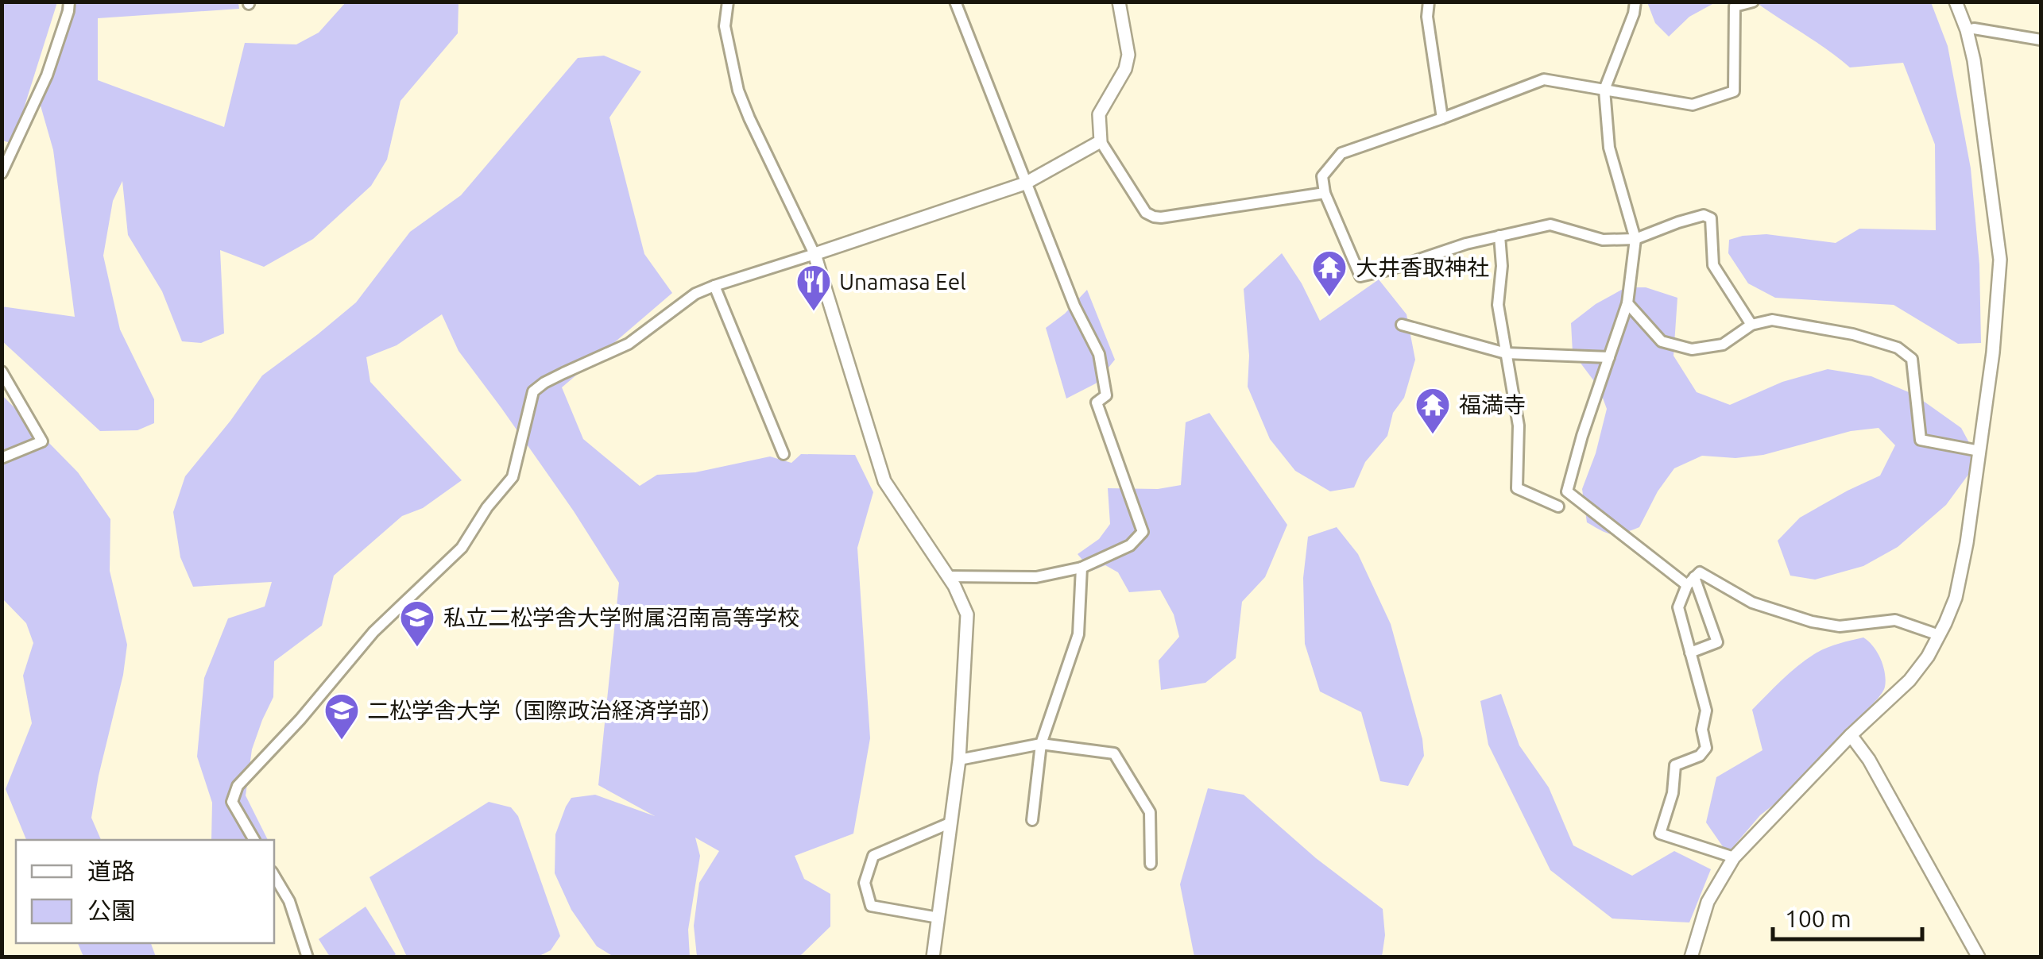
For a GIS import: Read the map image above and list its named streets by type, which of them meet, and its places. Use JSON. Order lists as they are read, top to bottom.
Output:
{
  "places": {
    "temple": ["大井香取神社", "福満寺"],
    "restaurant": ["Unamasa Eel"],
    "school or university": ["私立二松学舎大学附属沼南高等学校", "二松学舎大学（国際政治経済学部）"]
  },
  "legend": ["道路", "公園"],
  "scale_bar": "100 m"
}
